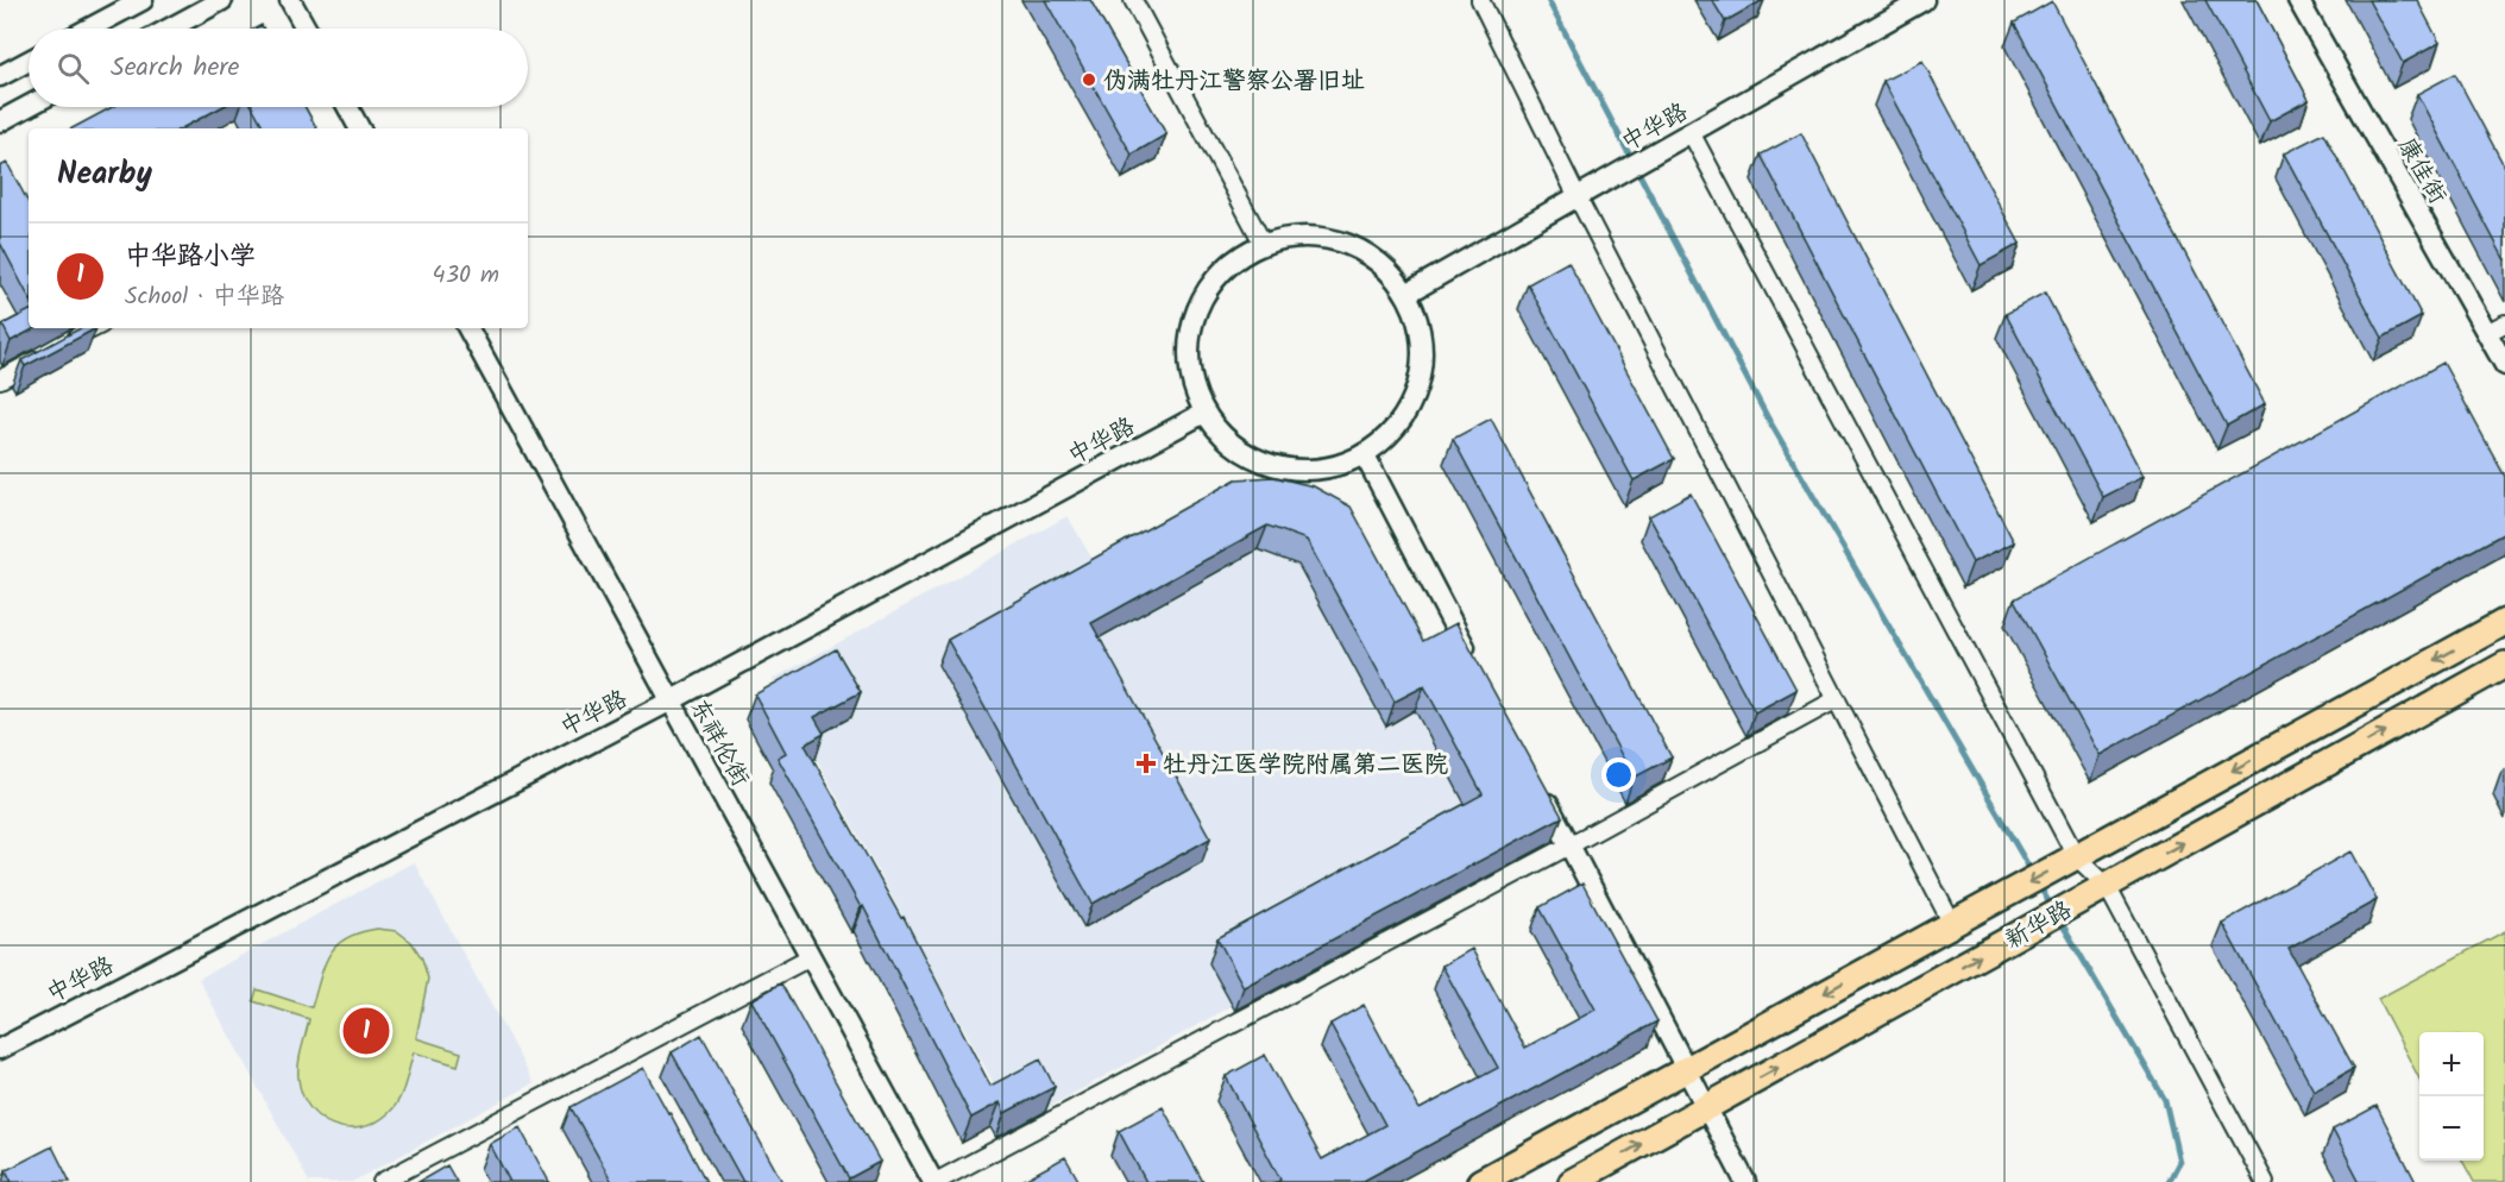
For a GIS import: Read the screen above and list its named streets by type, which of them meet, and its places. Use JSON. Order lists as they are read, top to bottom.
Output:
{
  "streets": {
    "main road": ["新华路"],
    "street": ["中华路", "康佳街", "东祥伦街"]
  },
  "crossings": [
    ["中华路", "东祥伦街"]
  ],
  "places": {
    "other": ["伪满牡丹江警察公署旧址"],
    "health": ["牡丹江医学院附属第二医院"]
  },
  "page": {
    "search": "Search here",
    "heading": "Nearby",
    "list": [
      {
        "mark": "1",
        "name": "中华路小学",
        "note": "School · 中华路",
        "value": "430 m"
      }
    ],
    "pins": "1",
    "map_buttons": ["+", "−"]
  }
}
